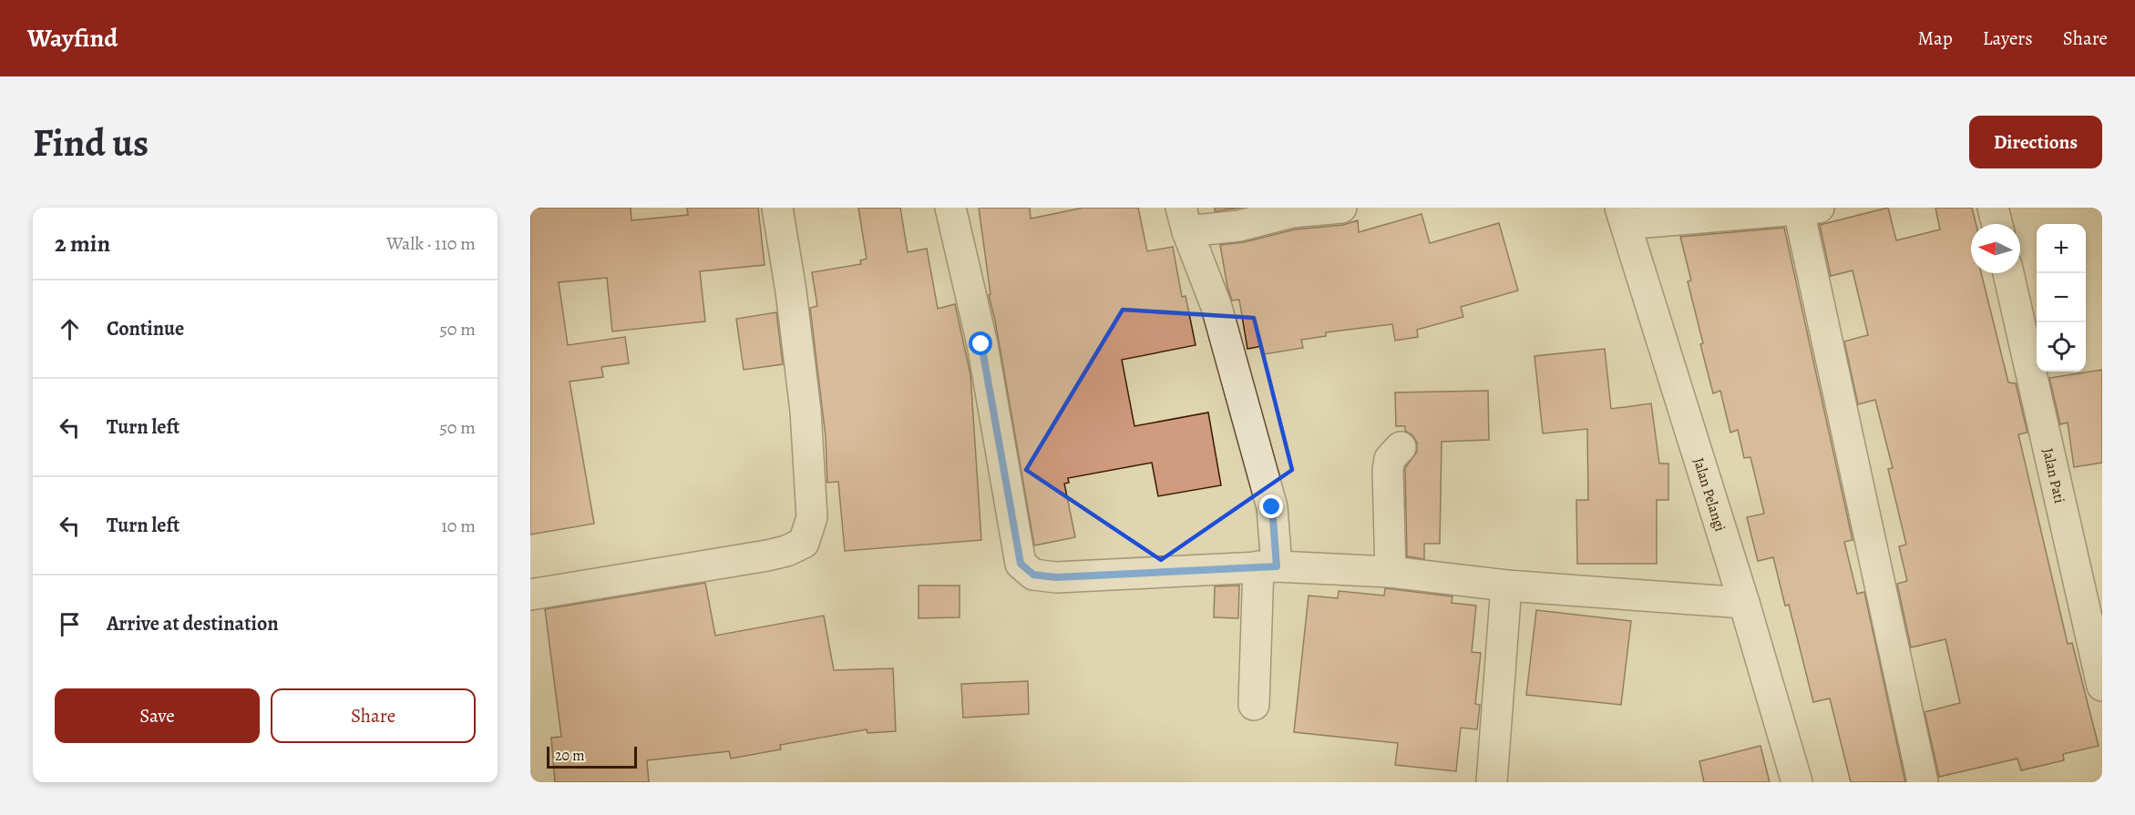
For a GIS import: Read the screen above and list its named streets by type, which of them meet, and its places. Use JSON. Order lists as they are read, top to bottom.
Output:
{
  "streets": {
    "street": ["Jalan Pati", "Jalan Pelangi"]
  },
  "scale_bar": "20 m",
  "north": "left",
  "page": {
    "header": "Wayfind",
    "nav": ["Map", "Layers", "Share"],
    "buttons": [
      "Directions",
      ["Save", "Share"]
    ],
    "title": "Find us",
    "heading": ["2 min", "Walk · 110 m"],
    "map_buttons": ["+", "−"],
    "list": [
      ["Continue", "50 m"],
      ["Turn left", "50 m"],
      ["Turn left", "10 m"],
      "Arrive at destination"
    ],
    "scale": "20 m"
  }
}
